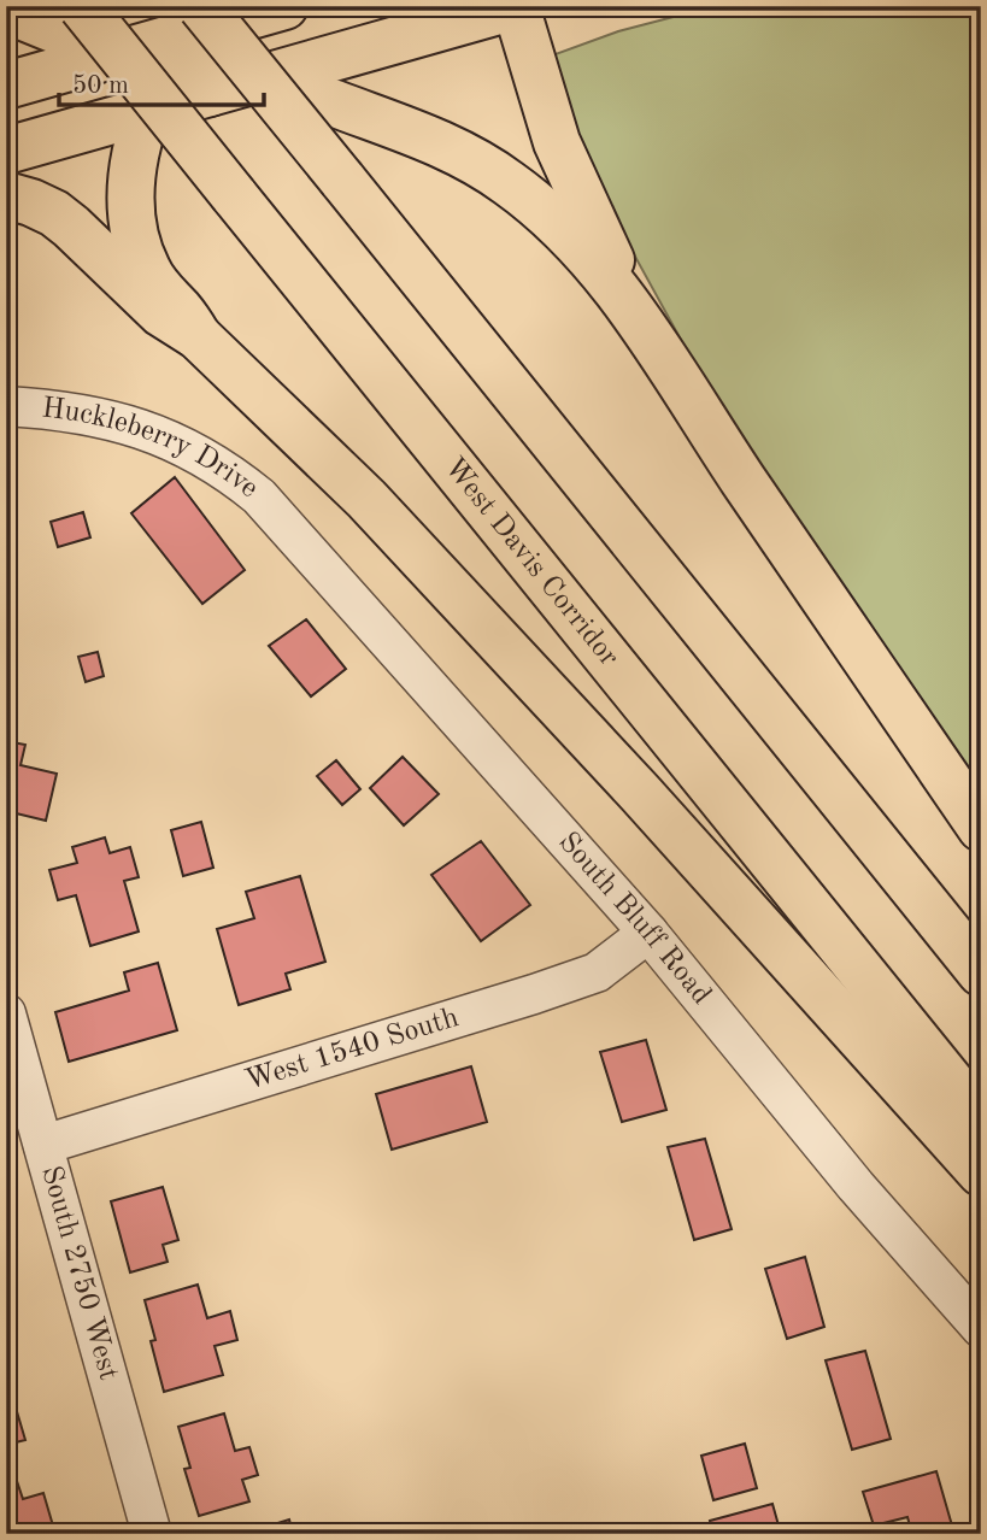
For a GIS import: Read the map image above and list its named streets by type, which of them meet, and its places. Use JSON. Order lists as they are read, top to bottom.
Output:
{
  "streets": {
    "main road": ["West Davis Corridor"],
    "street": [
      "Huckleberry Drive",
      "South Bluff Road",
      "West 1540 South",
      "South 2750 West"
    ]
  },
  "crossings": [
    ["Huckleberry Drive", "South Bluff Road"],
    ["South Bluff Road", "West 1540 South"],
    ["West 1540 South", "South 2750 West"]
  ],
  "scale_bar": "50 m"
}
